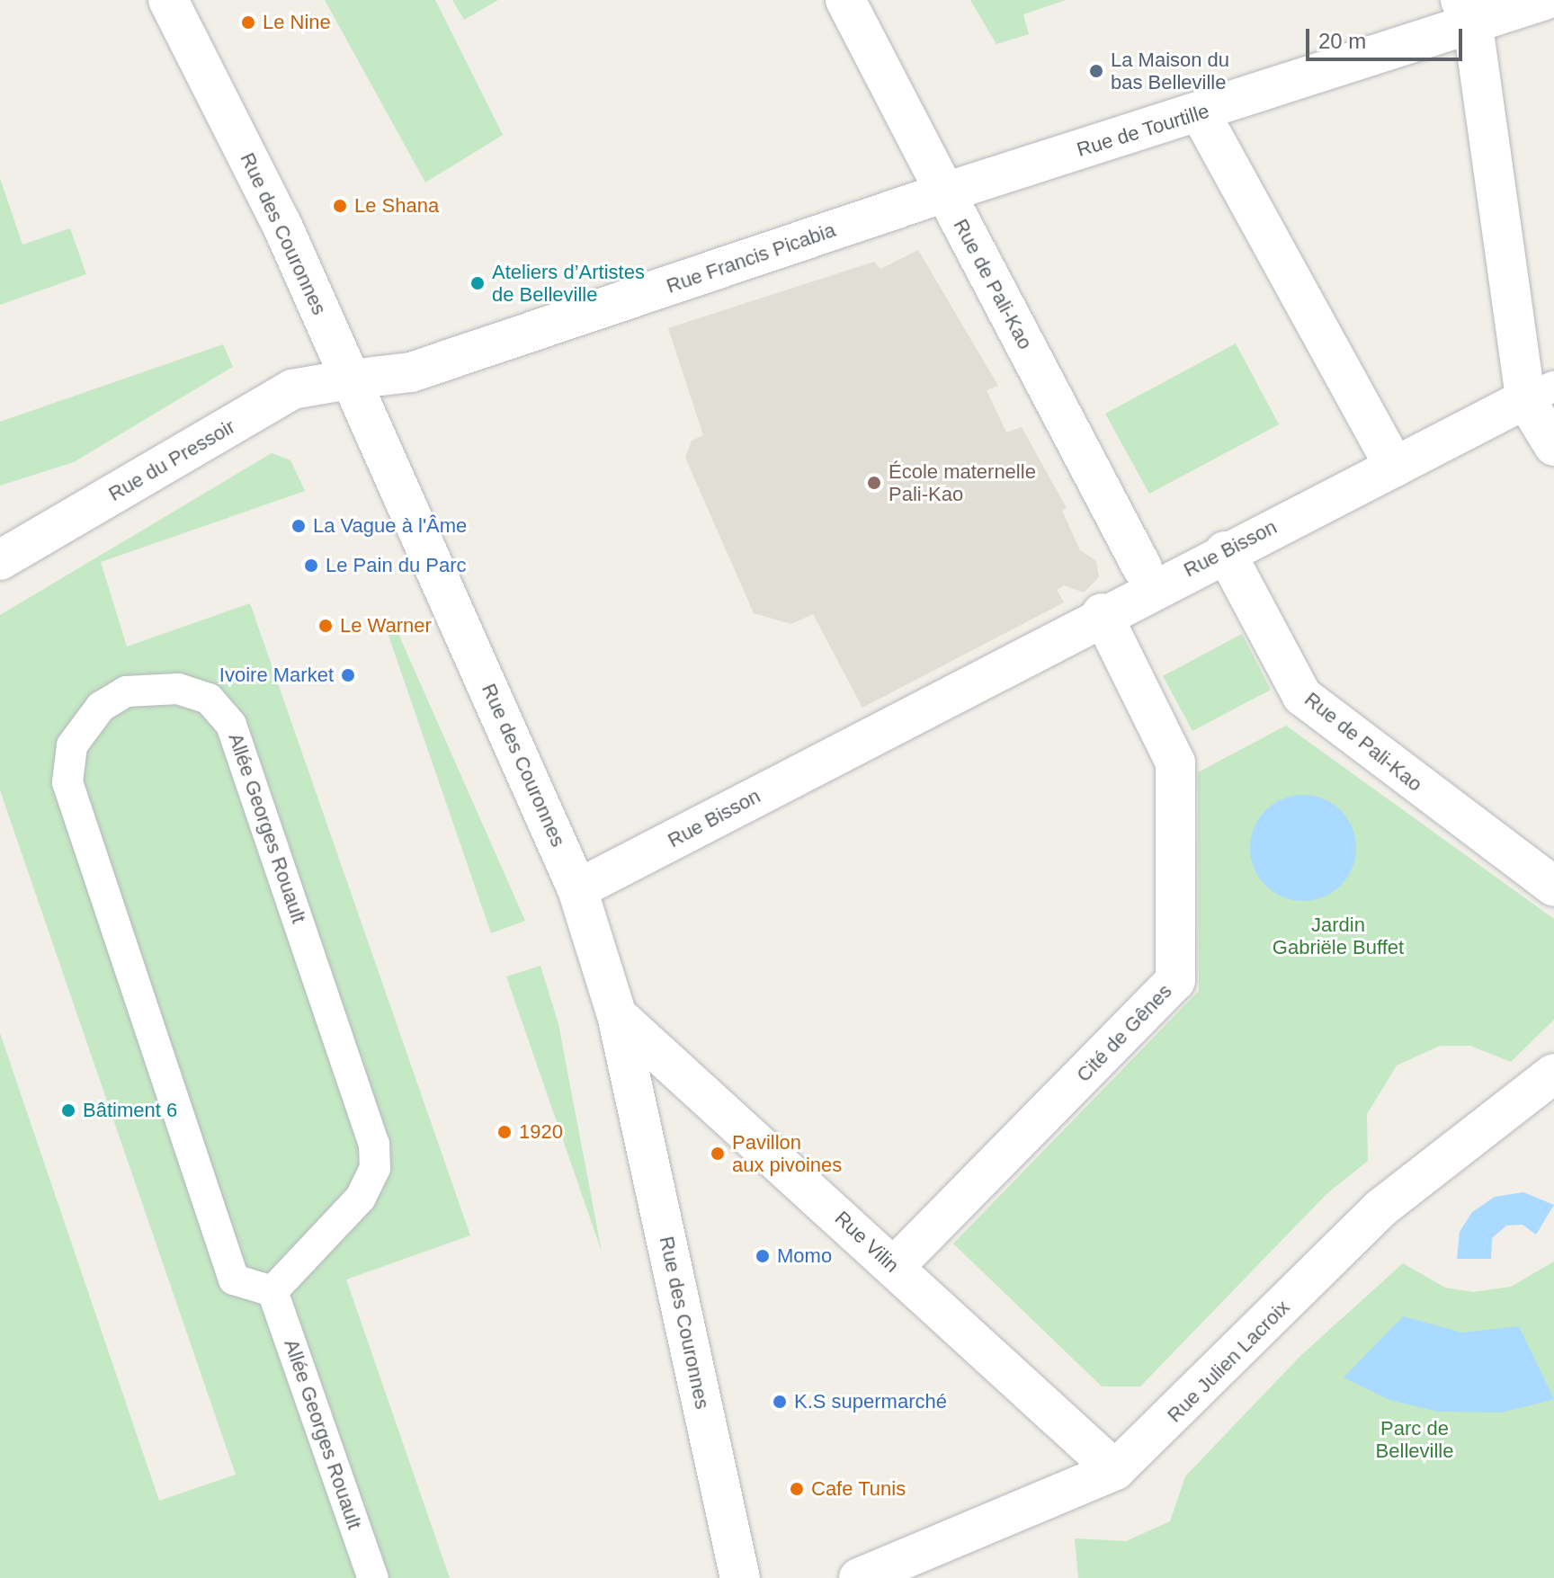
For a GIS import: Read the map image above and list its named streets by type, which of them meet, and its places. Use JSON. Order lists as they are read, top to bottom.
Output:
{
  "streets": {
    "street": [
      "Rue de Tourtille",
      "Rue des Couronnes",
      "Rue Francis Picabia",
      "Rue de Pali-Kao",
      "Rue du Pressoir",
      "Rue Bisson",
      "Cité de Gênes",
      "Rue Vilin",
      "Rue Julien Lacroix"
    ],
    "lane": ["Allée Georges Rouault"]
  },
  "crossings": [
    ["Rue de Tourtille", "Rue Francis Picabia"],
    ["Rue de Tourtille", "Rue de Pali-Kao"],
    ["Rue des Couronnes", "Rue Francis Picabia"],
    ["Rue des Couronnes", "Rue du Pressoir"],
    ["Rue des Couronnes", "Rue Bisson"],
    ["Rue des Couronnes", "Rue Vilin"],
    ["Rue Francis Picabia", "Rue de Pali-Kao"],
    ["Rue Francis Picabia", "Rue du Pressoir"],
    ["Rue de Pali-Kao", "Rue Bisson"],
    ["Rue Bisson", "Cité de Gênes"],
    ["Cité de Gênes", "Rue Vilin"],
    ["Rue Vilin", "Rue Julien Lacroix"]
  ],
  "parks": ["Jardin Gabriële Buffet", "Parc de Belleville"],
  "places": [
    "Le Nine",
    "La Maison du bas Belleville",
    "Le Shana",
    "Ateliers d’Artistes de Belleville",
    "École maternelle Pali-Kao",
    "La Vague à l'Âme",
    "Le Pain du Parc",
    "Le Warner",
    "Ivoire Market",
    "Bâtiment 6",
    "1920",
    "Pavillon aux pivoines",
    "Momo",
    "K.S supermarché",
    "Cafe Tunis"
  ],
  "scale_bar": "20 m"
}
